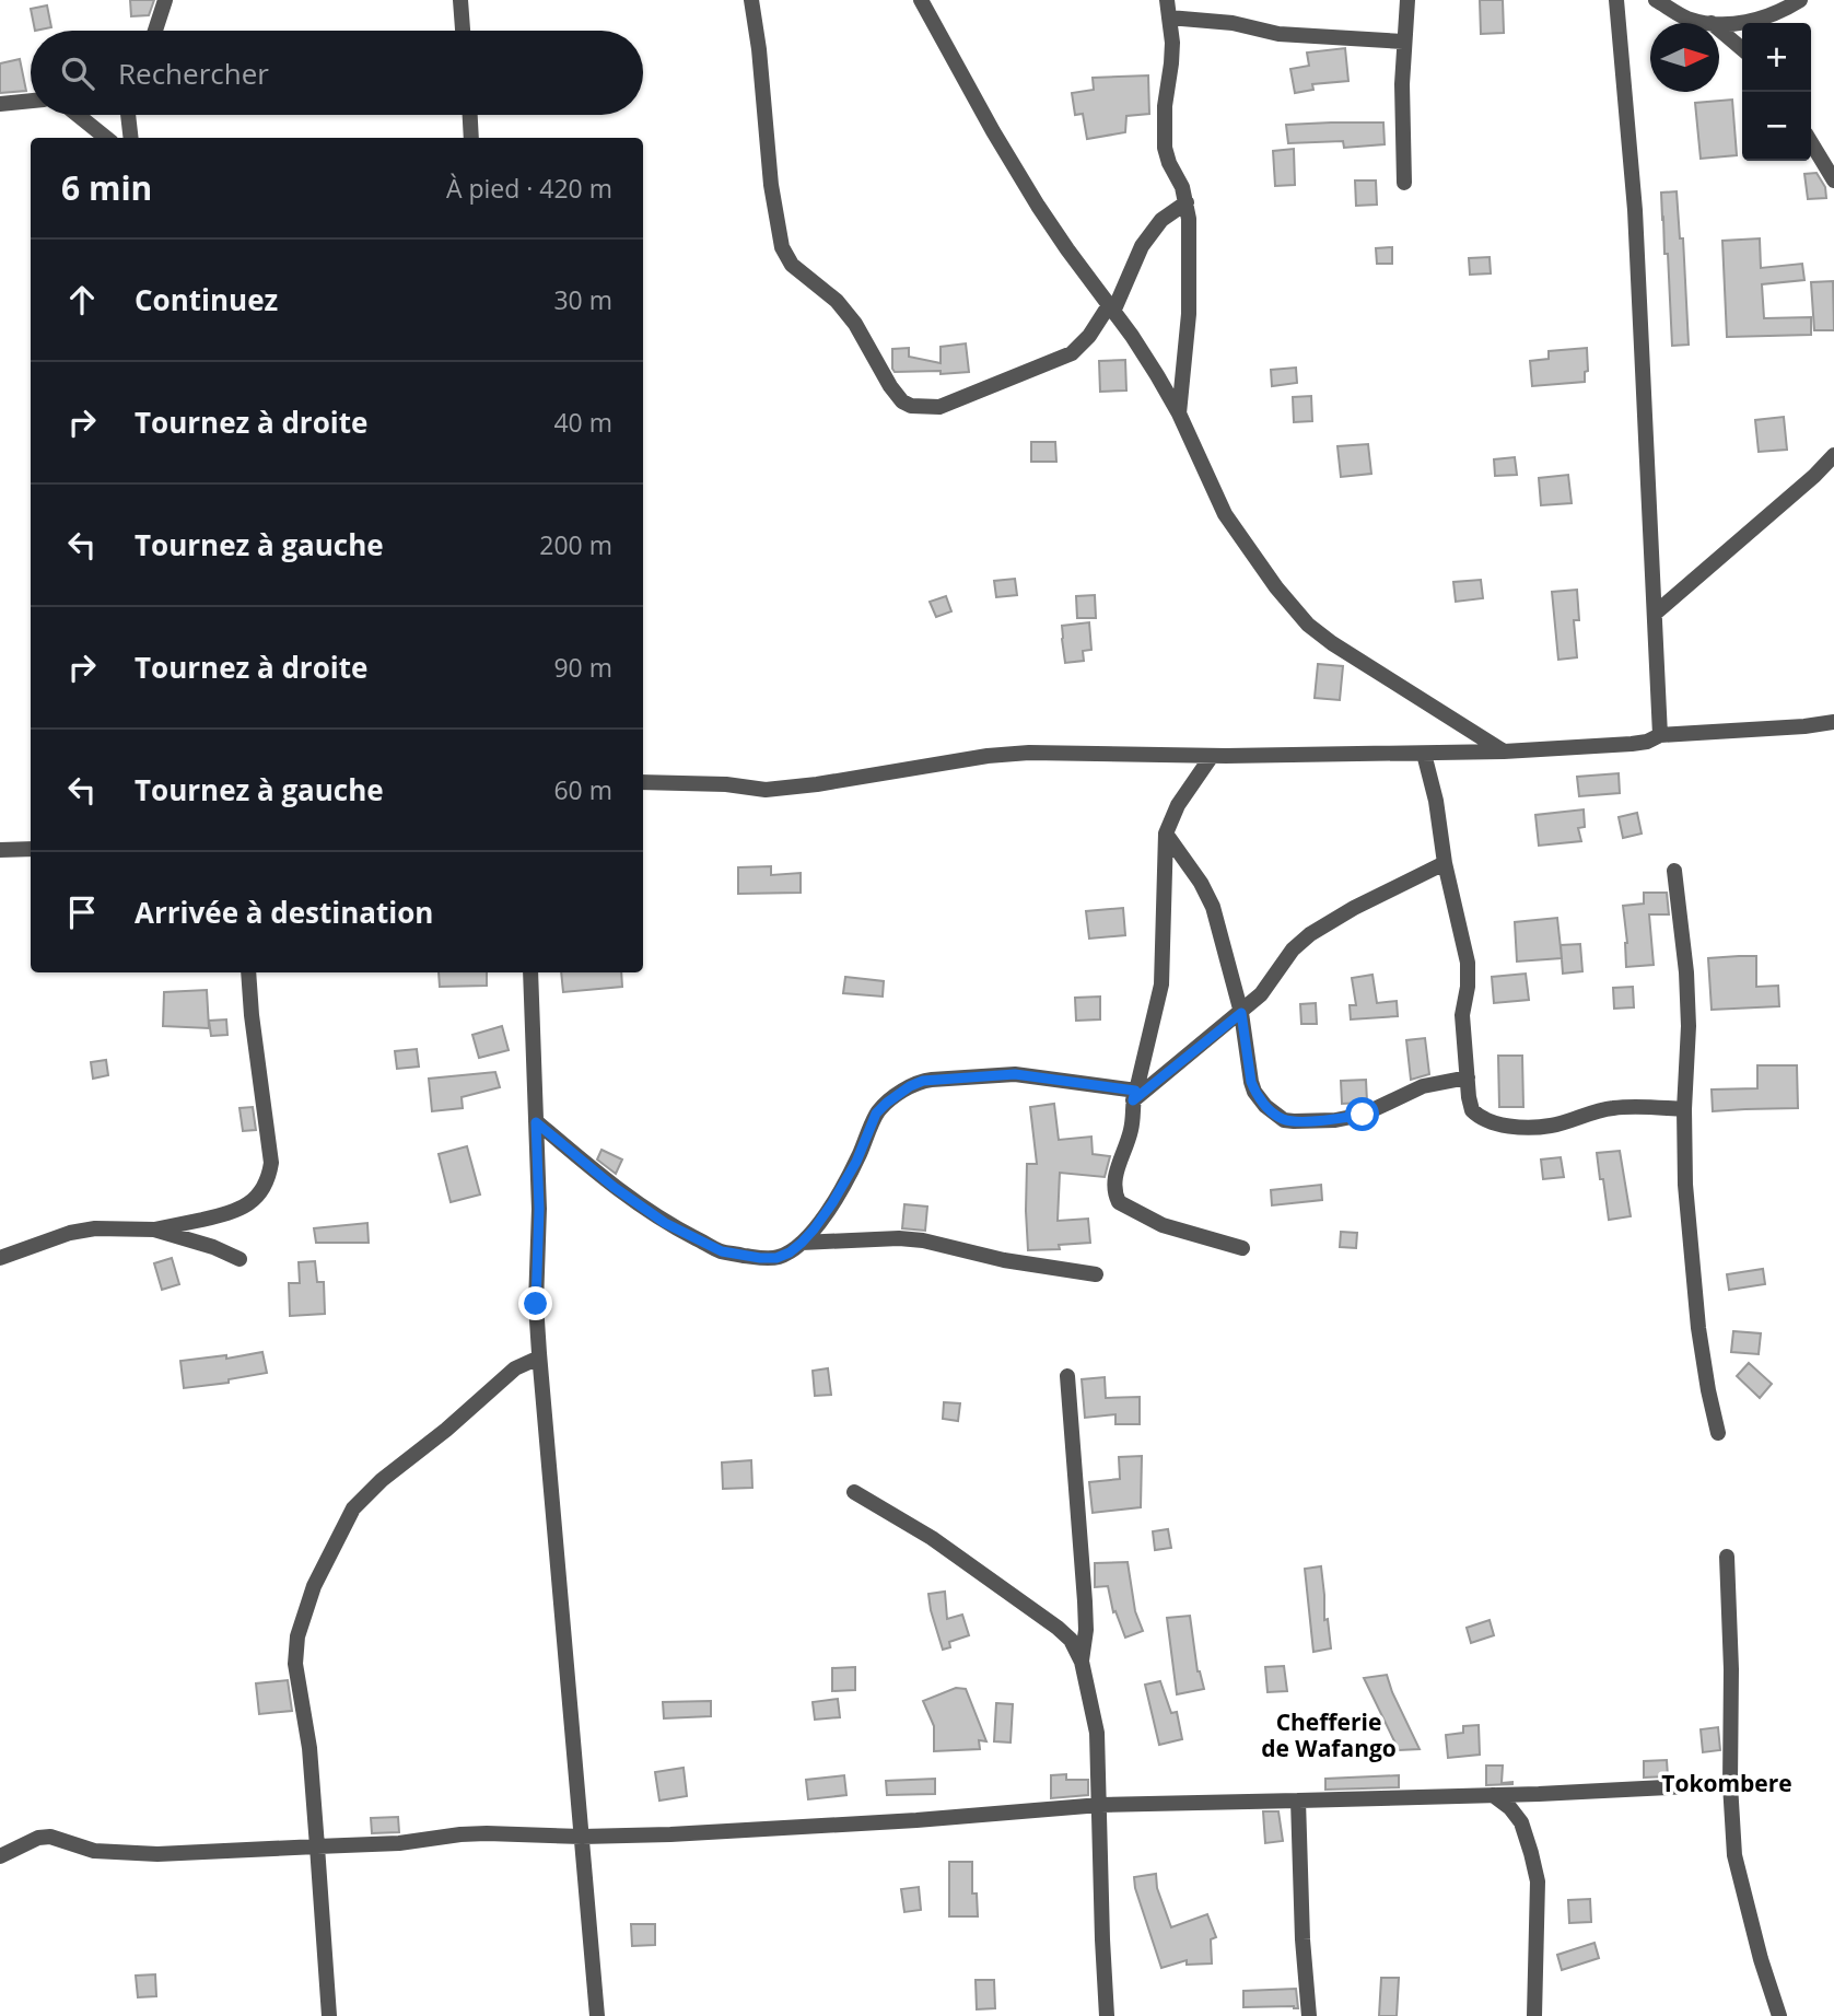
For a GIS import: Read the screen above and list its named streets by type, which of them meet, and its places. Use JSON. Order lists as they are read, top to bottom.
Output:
{
  "districts": ["Chefferie de Wafango", "Tokombere"],
  "north": "right",
  "page": {
    "map_buttons": ["+", "−"],
    "search": "Rechercher",
    "heading": ["6 min", "À pied · 420 m"],
    "list": [
      ["Continuez", "30 m"],
      ["Tournez à droite", "40 m"],
      ["Tournez à gauche", "200 m"],
      ["Tournez à droite", "90 m"],
      ["Tournez à gauche", "60 m"],
      "Arrivée à destination"
    ]
  }
}
